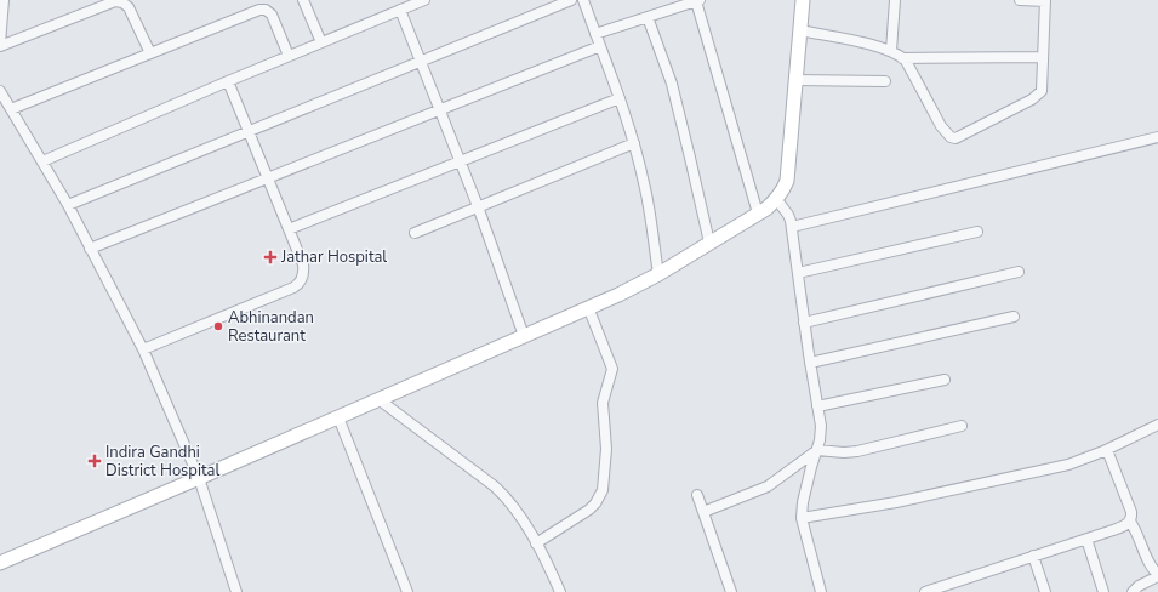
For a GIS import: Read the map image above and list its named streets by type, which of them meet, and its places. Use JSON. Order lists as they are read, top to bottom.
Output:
{
  "places": {
    "health": ["Jathar Hospital", "Indira Gandhi District Hospital"],
    "other": ["Abhinandan Restaurant"]
  }
}
